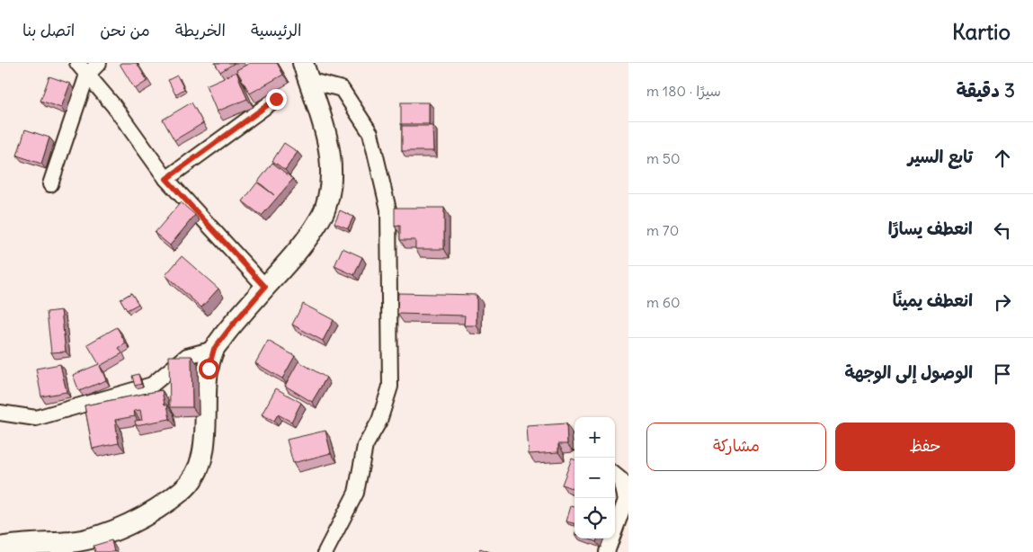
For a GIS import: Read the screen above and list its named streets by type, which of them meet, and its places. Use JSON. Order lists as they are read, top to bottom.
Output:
{
  "page": {
    "header": "Kartio",
    "nav": [
      "الرئيسية",
      "الخريطة",
      "من نحن",
      "اتصل بنا"
    ],
    "heading": ["3 دقيقة", "سيرًا · 180 m"],
    "list": [
      ["تابع السير", "50 m"],
      ["انعطف يسارًا", "70 m"],
      ["انعطف يمينًا", "60 m"],
      "الوصول إلى الوجهة"
    ],
    "buttons": ["حفظ", "مشاركة"],
    "map_buttons": ["+", "−"]
  }
}
